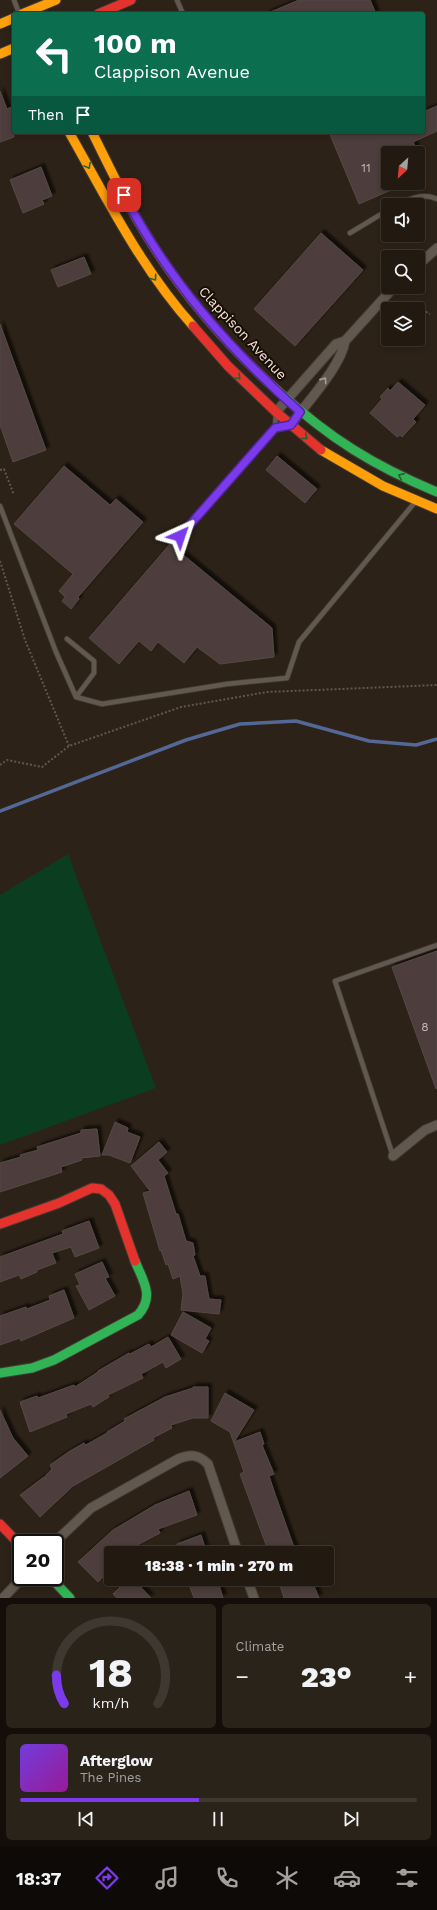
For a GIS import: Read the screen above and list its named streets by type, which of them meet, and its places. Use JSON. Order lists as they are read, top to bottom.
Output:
{
  "streets": {
    "main road": ["Clappison Avenue"]
  },
  "house_numbers": ["11", "8"],
  "north": "bottom left",
  "page": {
    "turn": ["100 m", "Clappison Avenue"],
    "then": "Then",
    "limit": "20",
    "trip": "18:38 · 1 min · 270 m",
    "tile": "Climate",
    "heat": ["−", "23°", "+"],
    "song": ["Afterglow", "The Pines"],
    "tabs": "18:37",
    "gauge": ["18", "km/h"]
  }
}
